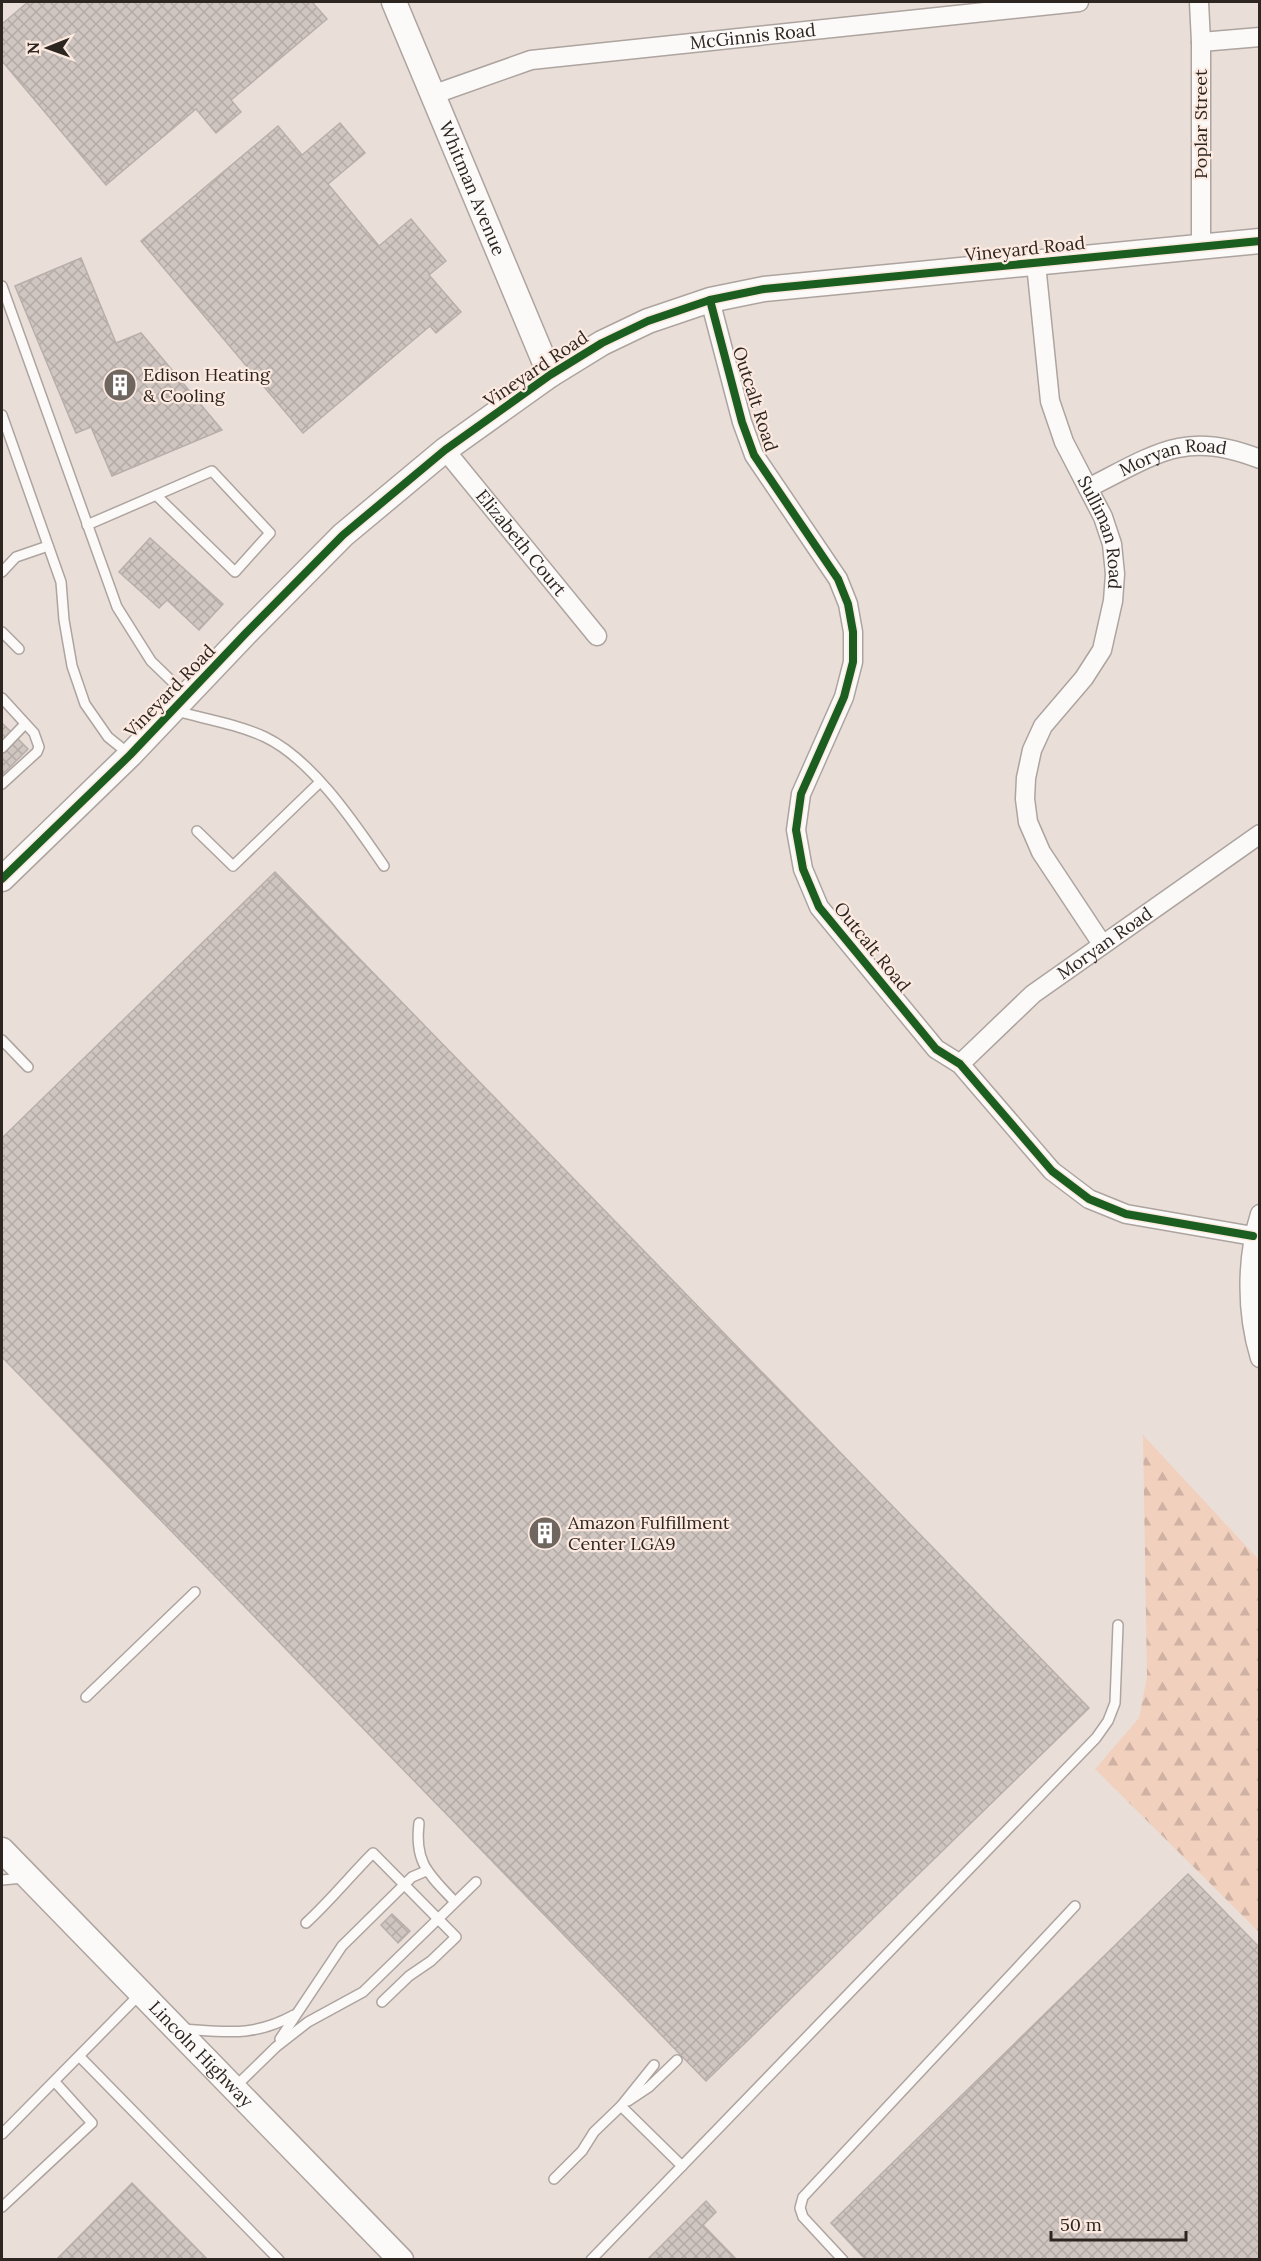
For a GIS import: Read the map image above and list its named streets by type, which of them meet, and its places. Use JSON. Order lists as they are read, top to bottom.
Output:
{
  "streets": {
    "street": [
      "McGinnis Road",
      "Poplar Street",
      "Whitman Avenue",
      "Vineyard Road",
      "Outcalt Road",
      "Moryan Road",
      "Sulliman Road",
      "Elizabeth Court",
      "Lincoln Highway"
    ]
  },
  "crossings": [
    ["McGinnis Road", "Whitman Avenue"],
    ["Poplar Street", "Vineyard Road"],
    ["Whitman Avenue", "Vineyard Road"],
    ["Vineyard Road", "Outcalt Road"],
    ["Vineyard Road", "Sulliman Road"],
    ["Vineyard Road", "Elizabeth Court"],
    ["Outcalt Road", "Moryan Road"],
    ["Moryan Road", "Sulliman Road"]
  ],
  "places": {
    "building": ["Edison Heating & Cooling", "Amazon Fulfillment Center LGA9"]
  },
  "scale_bar": "50 m",
  "north": "left"
}
